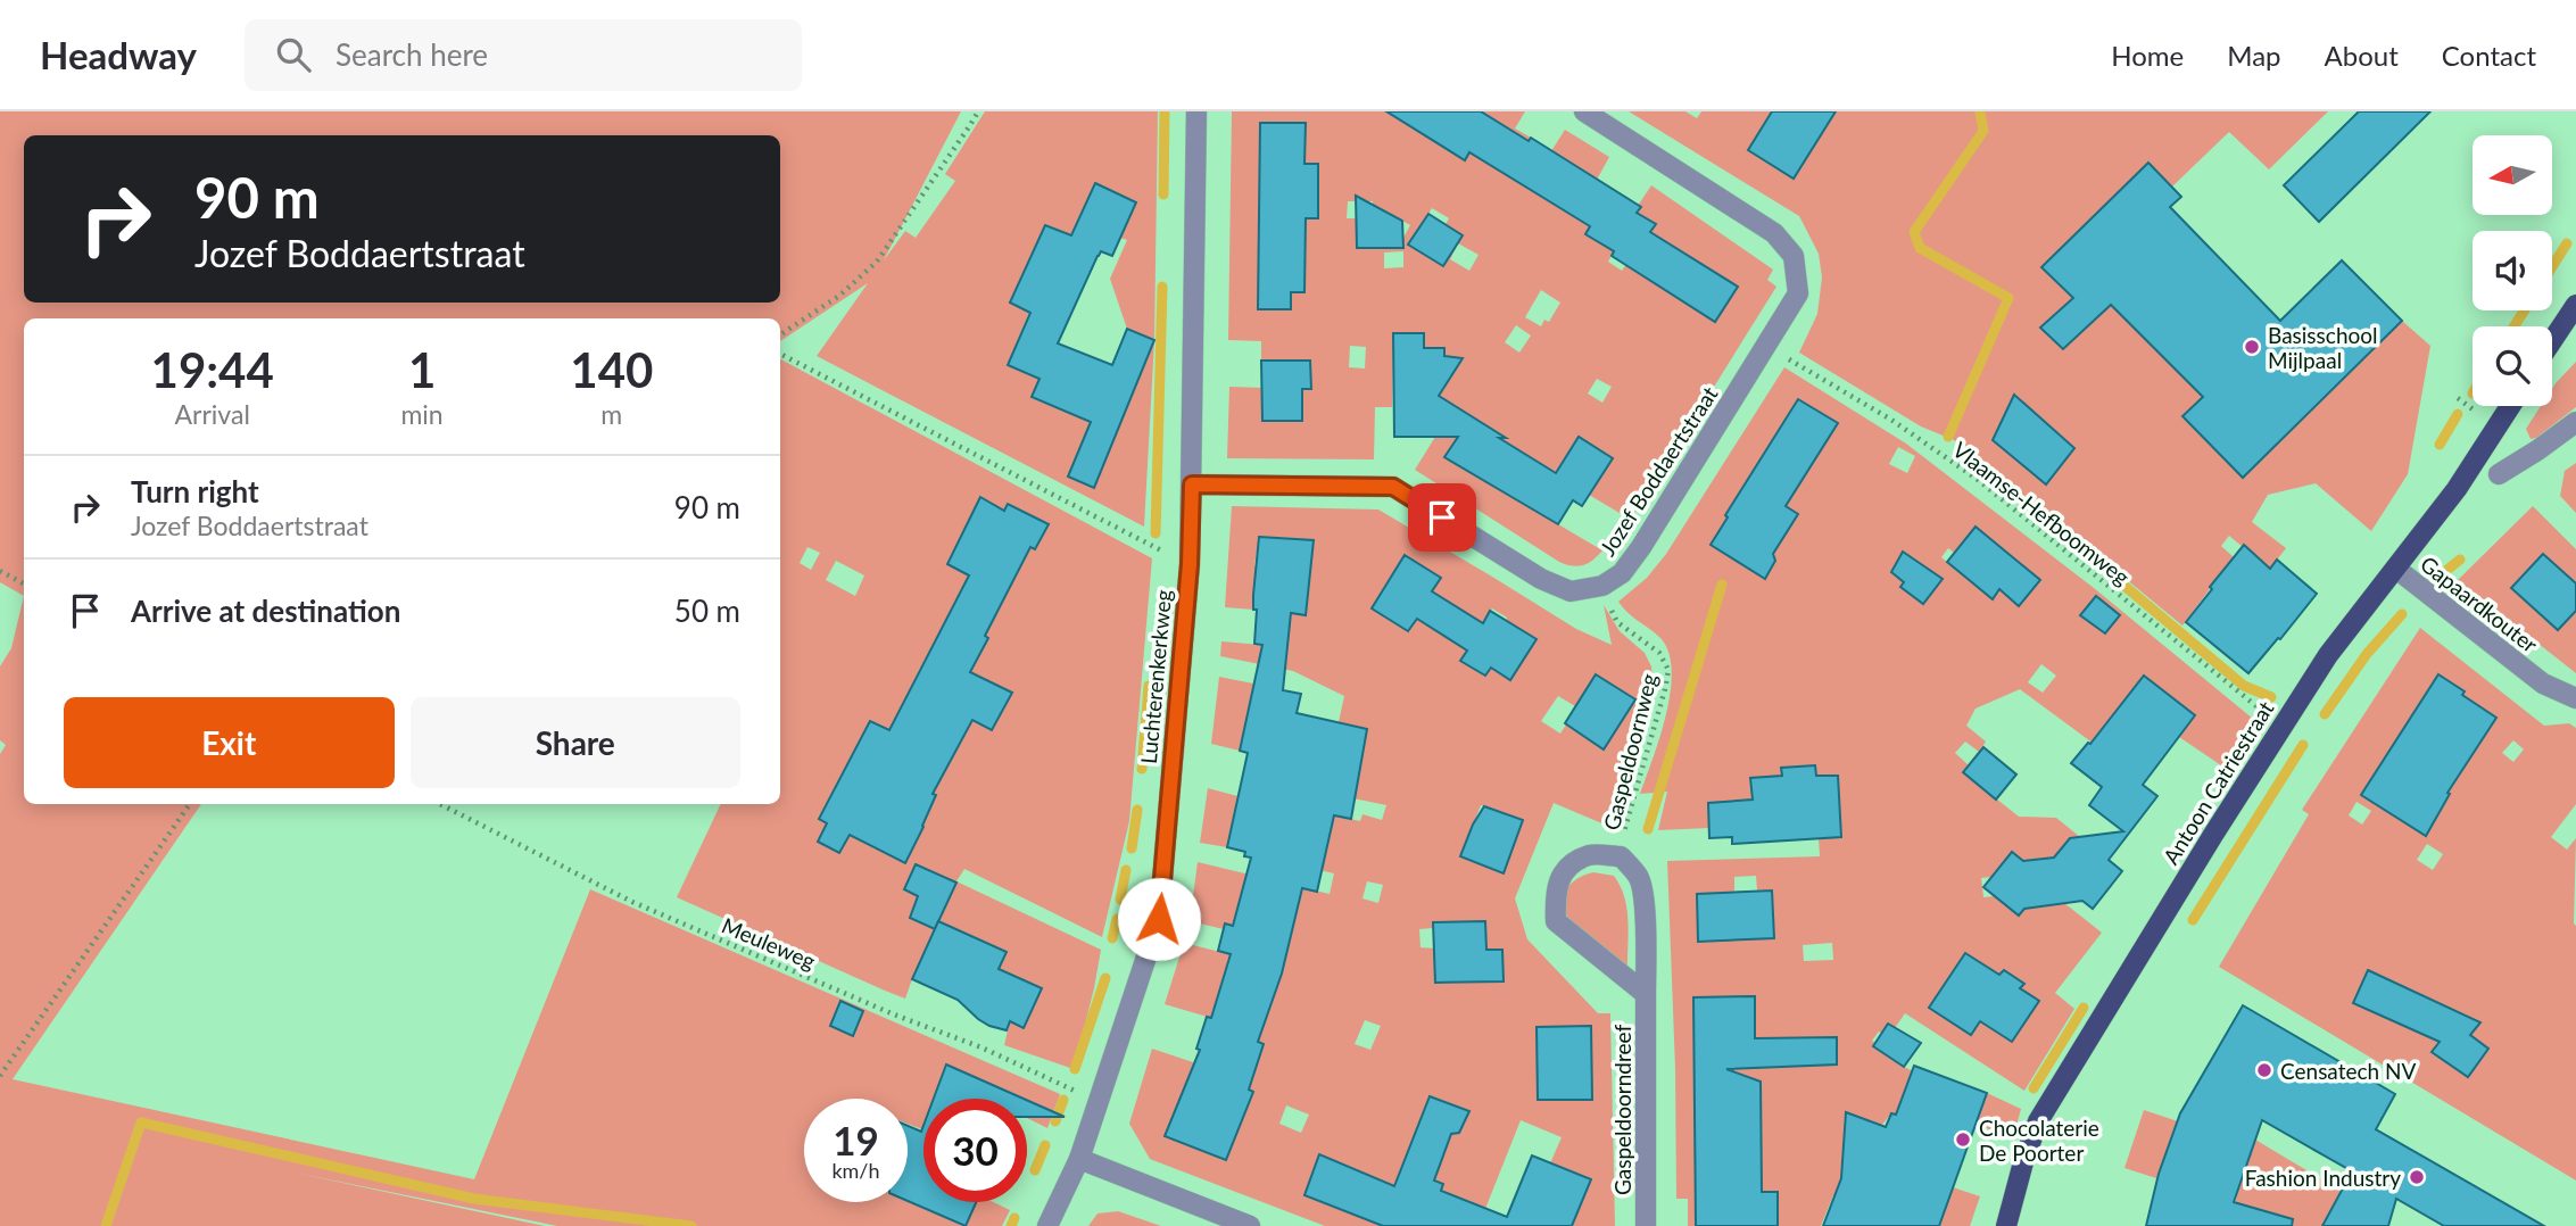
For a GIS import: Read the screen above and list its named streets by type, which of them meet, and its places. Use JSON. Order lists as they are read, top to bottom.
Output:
{
  "streets": {
    "main road": ["Antoon Catriestraat"],
    "street": [
      "Jozef Boddaertstraat",
      "Gapaardkouter",
      "Luchterenkerkweg",
      "Gaspeldoorndreef"
    ],
    "path": ["Vlaamse-Hefboomweg", "Gaspeldoornweg", "Meuleweg"]
  },
  "crossings": [
    ["Jozef Boddaertstraat", "Vlaamse-Hefboomweg"],
    ["Jozef Boddaertstraat", "Luchterenkerkweg"],
    ["Jozef Boddaertstraat", "Gaspeldoornweg"],
    ["Vlaamse-Hefboomweg", "Antoon Catriestraat"],
    ["Gapaardkouter", "Antoon Catriestraat"],
    ["Luchterenkerkweg", "Meuleweg"],
    ["Gaspeldoornweg", "Gaspeldoorndreef"]
  ],
  "places": [
    "Basisschool Mijlpaal",
    "Censatech NV",
    "Chocolaterie De Poorter",
    "Fashion Industry"
  ],
  "north": "left",
  "page": {
    "header": "Headway",
    "search": "Search here",
    "nav": [
      "Home",
      "Map",
      "About",
      "Contact"
    ],
    "turn": ["90 m", "Jozef Boddaertstraat"],
    "eta": [
      "19:44",
      "Arrival",
      "1",
      "min",
      "140",
      "m"
    ],
    "list": [
      {
        "name": "Turn right",
        "note": "Jozef Boddaertstraat",
        "value": "90 m"
      },
      {
        "name": "Arrive at destination",
        "value": "50 m"
      }
    ],
    "buttons": ["Exit", "Share"],
    "speed": "19 km/h",
    "limit": "30"
  }
}
